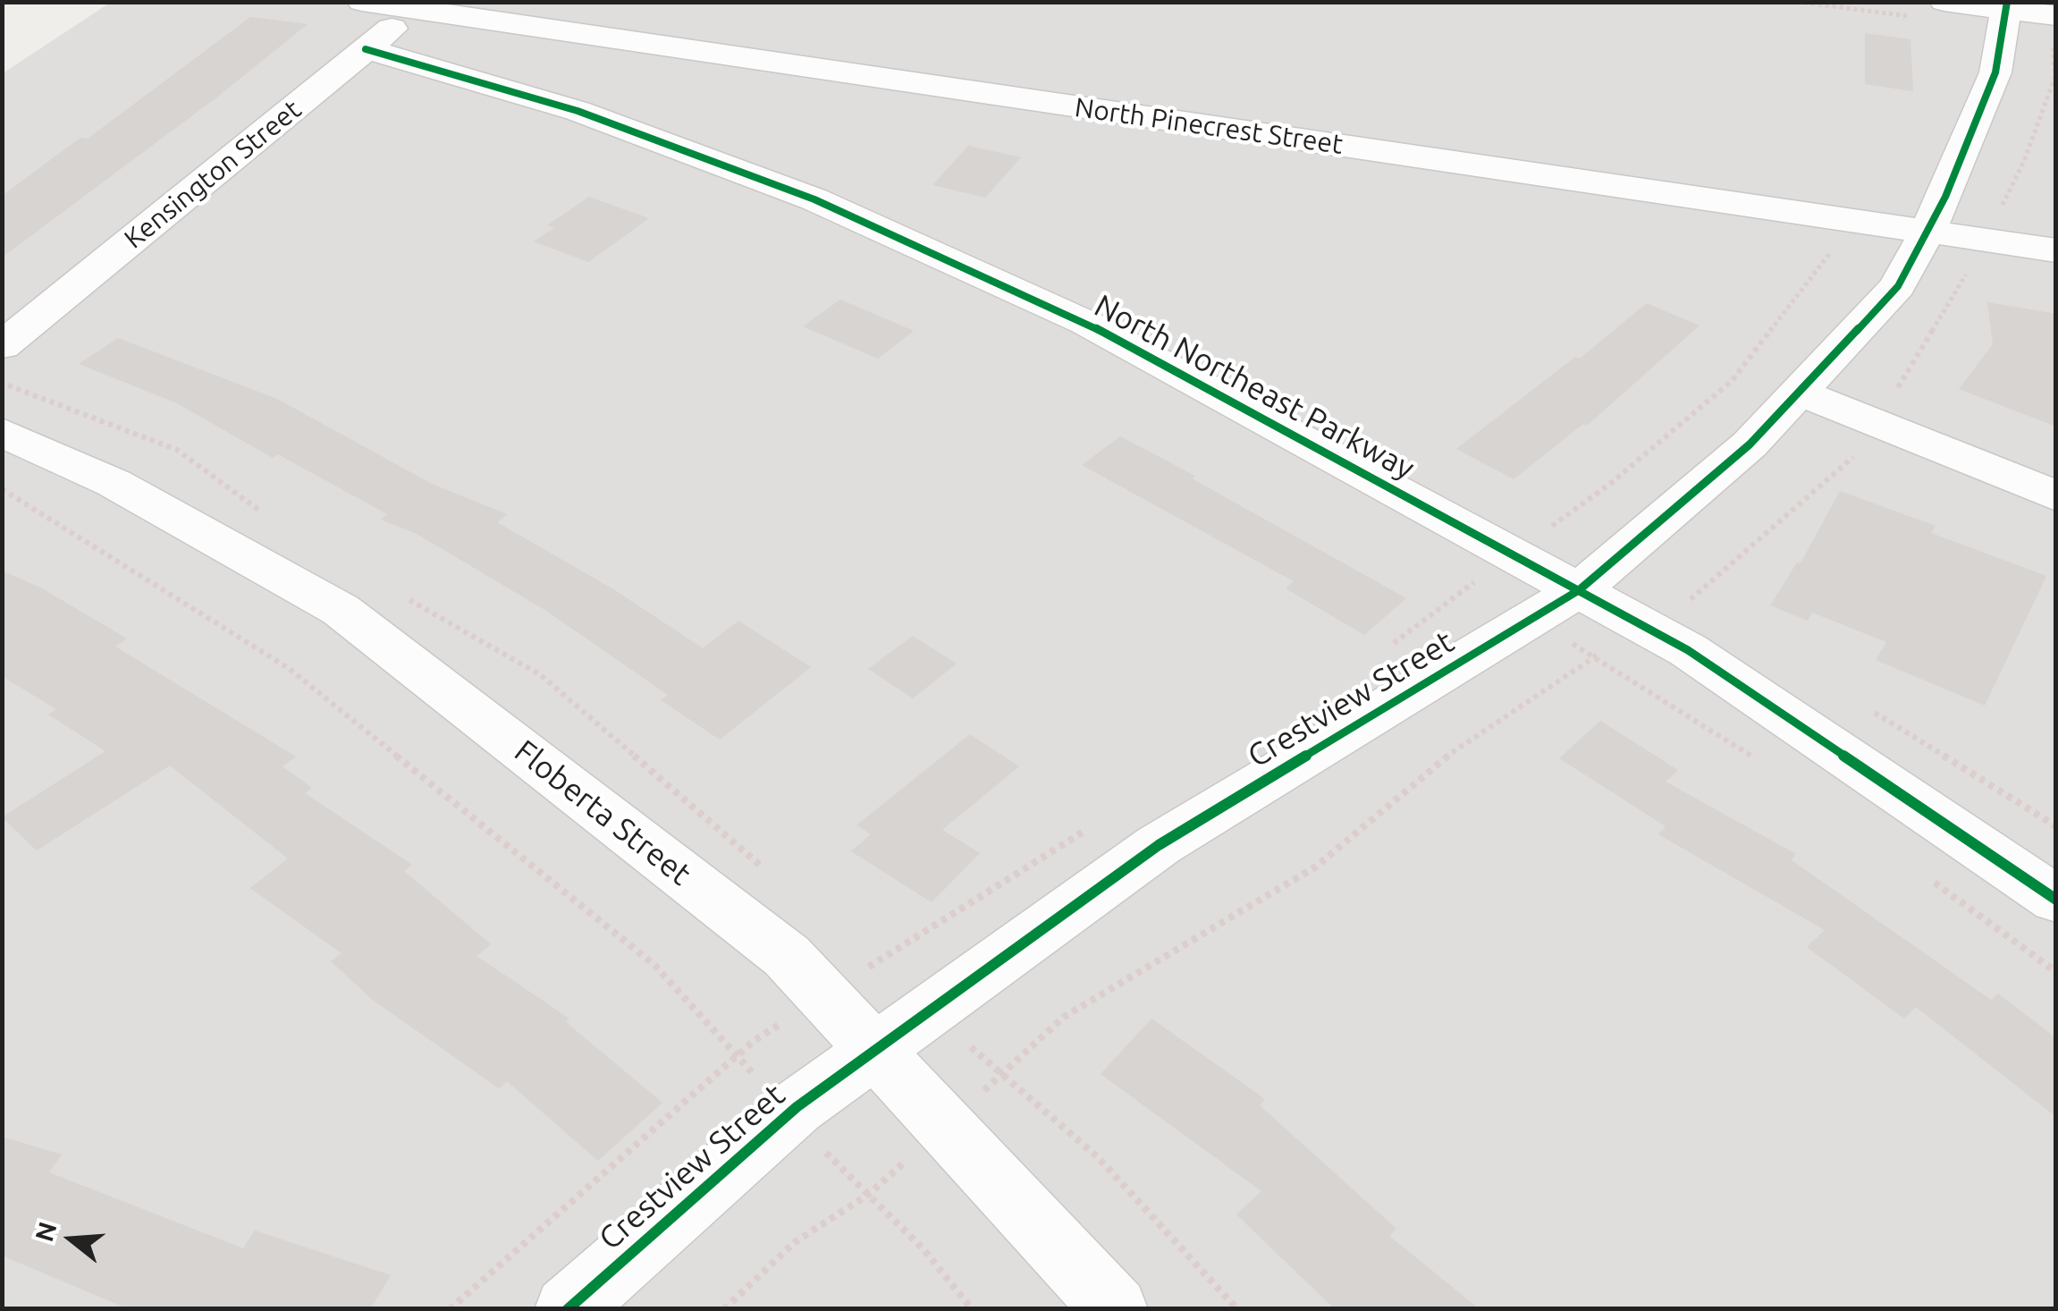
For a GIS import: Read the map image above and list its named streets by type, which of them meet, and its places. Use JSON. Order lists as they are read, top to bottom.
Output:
{
  "streets": {
    "street": [
      "North Pinecrest Street",
      "Kensington Street",
      "North Northeast Parkway",
      "Crestview Street",
      "Floberta Street"
    ]
  },
  "crossings": [
    ["North Pinecrest Street", "Kensington Street"],
    ["North Pinecrest Street", "Crestview Street"],
    ["Kensington Street", "North Northeast Parkway"],
    ["North Northeast Parkway", "Crestview Street"],
    ["Crestview Street", "Floberta Street"]
  ],
  "north": "left"
}
